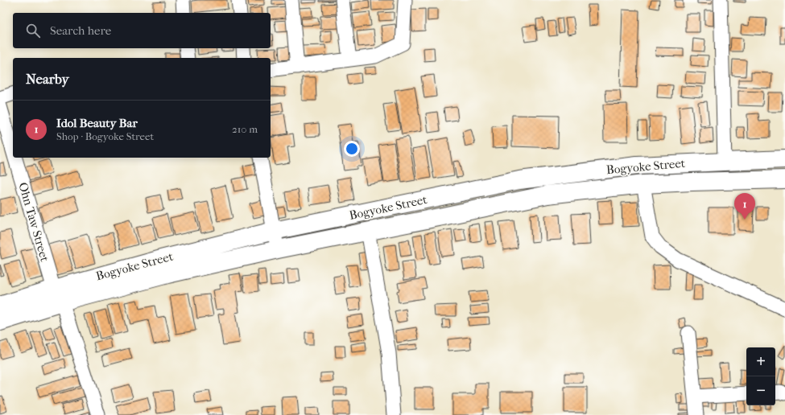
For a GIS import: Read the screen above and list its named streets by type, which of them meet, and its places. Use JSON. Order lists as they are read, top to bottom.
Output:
{
  "streets": {
    "main road": ["Bogyoke Street"],
    "street": ["Ohn Taw Street"]
  },
  "crossings": [
    ["Bogyoke Street", "Ohn Taw Street"]
  ],
  "page": {
    "search": "Search here",
    "heading": "Nearby",
    "list": [
      {
        "mark": "1",
        "name": "Idol Beauty Bar",
        "note": "Shop · Bogyoke Street",
        "value": "210 m"
      }
    ],
    "pins": "1",
    "map_buttons": ["+", "−"]
  }
}
